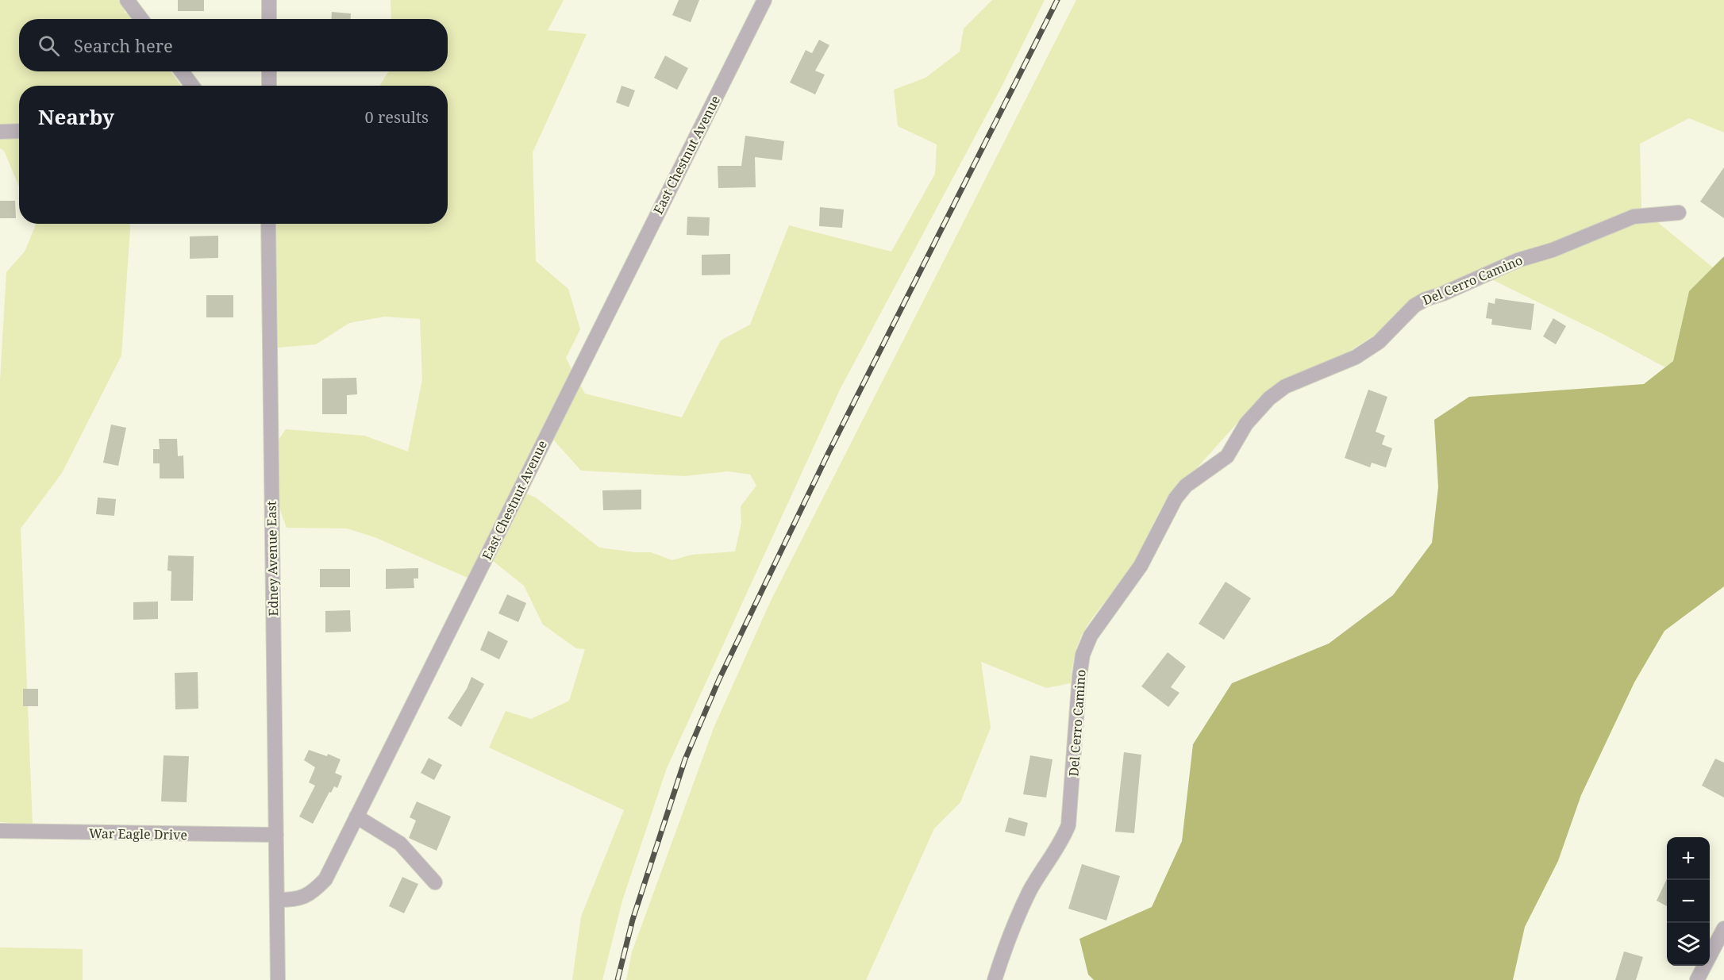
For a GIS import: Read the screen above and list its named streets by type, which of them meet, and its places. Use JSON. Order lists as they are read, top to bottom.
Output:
{
  "streets": {
    "street": [
      "East Chestnut Avenue",
      "Del Cerro Camino",
      "Edney Avenue East",
      "War Eagle Drive"
    ]
  },
  "crossings": [
    ["East Chestnut Avenue", "Edney Avenue East"],
    ["Edney Avenue East", "War Eagle Drive"]
  ],
  "page": {
    "search": "Search here",
    "heading": ["Nearby", "0 results"],
    "map_buttons": ["+", "−"]
  }
}
